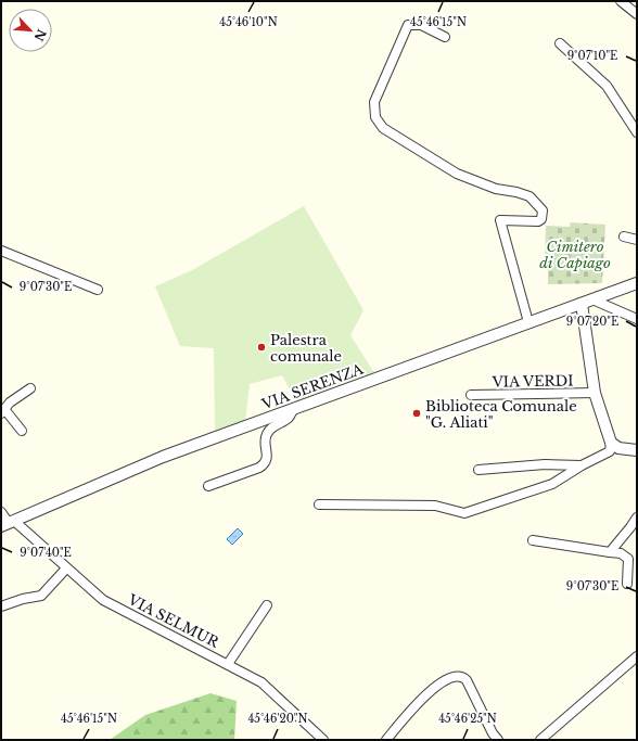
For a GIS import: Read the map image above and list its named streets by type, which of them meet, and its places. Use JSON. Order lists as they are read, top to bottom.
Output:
{
  "streets": {
    "street": ["VIA VERDI", "VIA SERENZA", "VIA SELMUR"]
  },
  "crossings": [
    ["VIA SERENZA", "VIA SELMUR"]
  ],
  "parks": ["Cimitero di Capiago"],
  "places": ["Palestra comunale", "Biblioteca Comunale \"G. Aliati\""],
  "north": "bottom right",
  "coordinates": [
    "45°46'10\"N",
    "45°46'15\"N",
    "9°07'10\"E",
    "9°07'30\"E",
    "9°07'20\"E",
    "9°07'40\"E",
    "45°46'20\"N",
    "45°46'25\"N"
  ]
}
